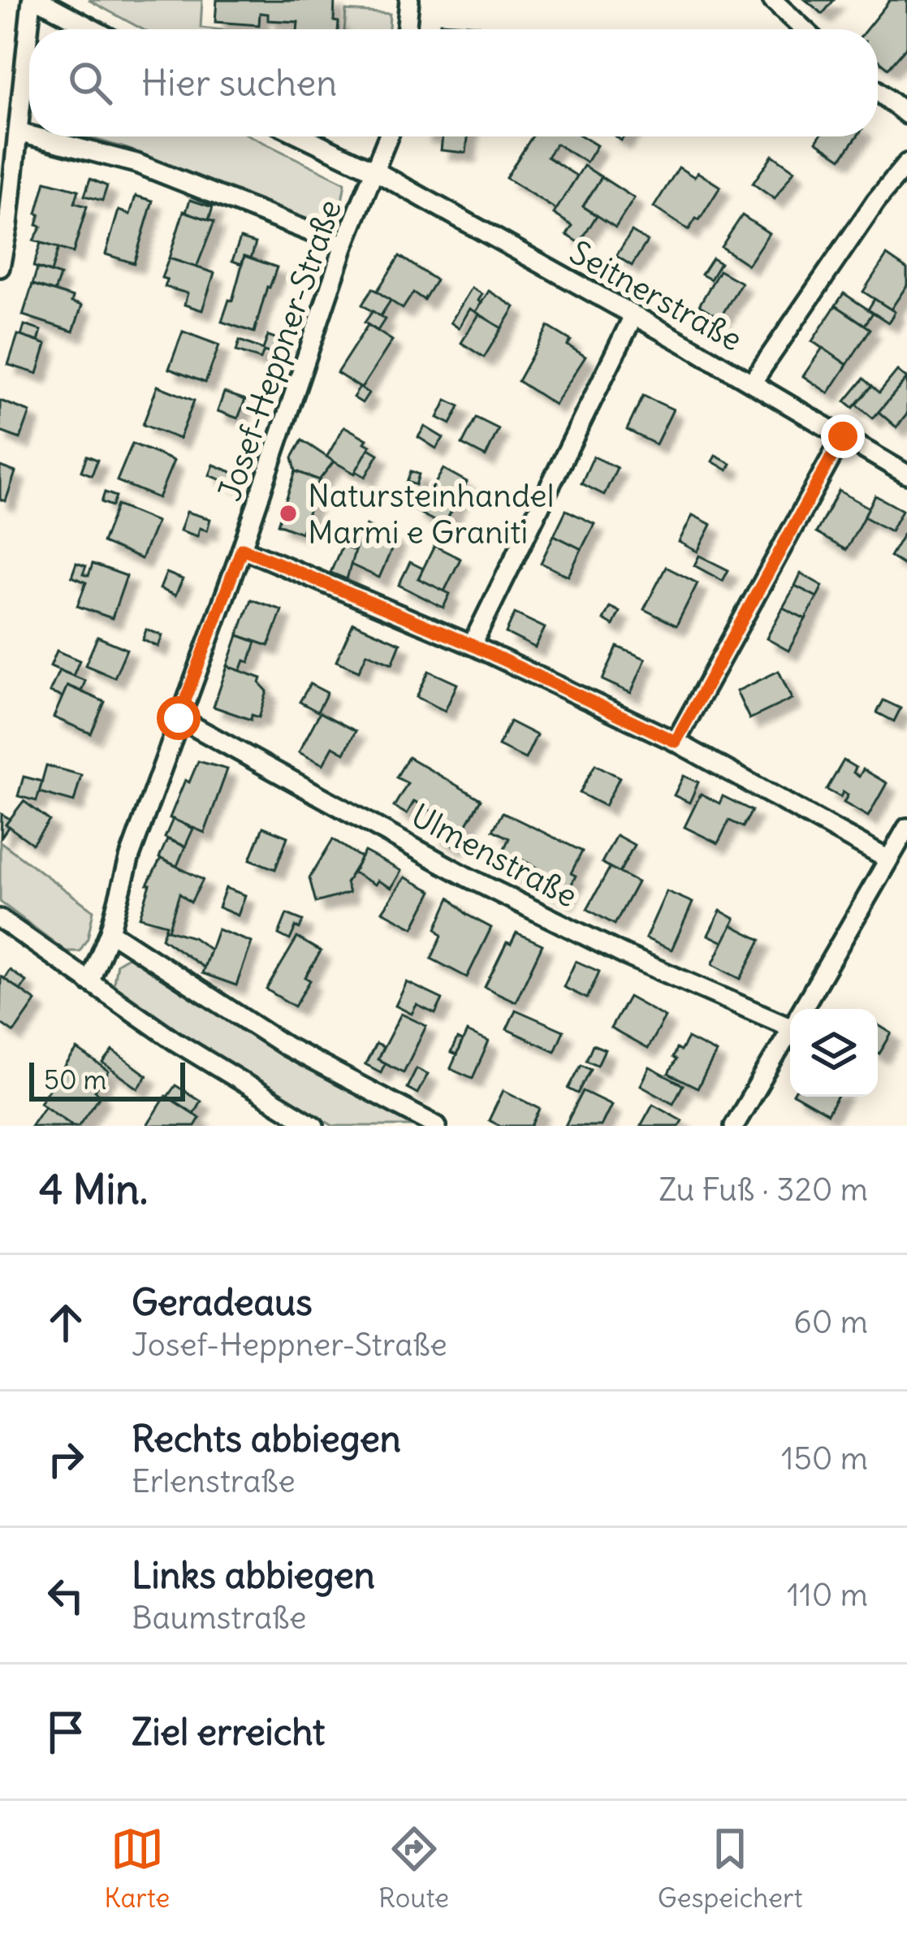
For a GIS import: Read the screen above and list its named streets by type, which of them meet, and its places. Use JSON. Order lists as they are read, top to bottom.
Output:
{
  "streets": {
    "street": ["Seitnerstraße", "Josef-Heppner-Straße", "Ulmenstraße"]
  },
  "crossings": [
    ["Seitnerstraße", "Josef-Heppner-Straße"],
    ["Josef-Heppner-Straße", "Ulmenstraße"]
  ],
  "places": ["Natursteinhandel Marmi e Graniti"],
  "scale_bar": "50 m",
  "page": {
    "search": "Hier suchen",
    "scale": "50 m",
    "heading": ["4 Min.", "Zu Fuß · 320 m"],
    "list": [
      ["Geradeaus", "Josef-Heppner-Straße", "60 m"],
      ["Rechts abbiegen", "Erlenstraße", "150 m"],
      ["Links abbiegen", "Baumstraße", "110 m"],
      "Ziel erreicht"
    ],
    "nav": ["Karte", "Route", "Gespeichert"]
  }
}
